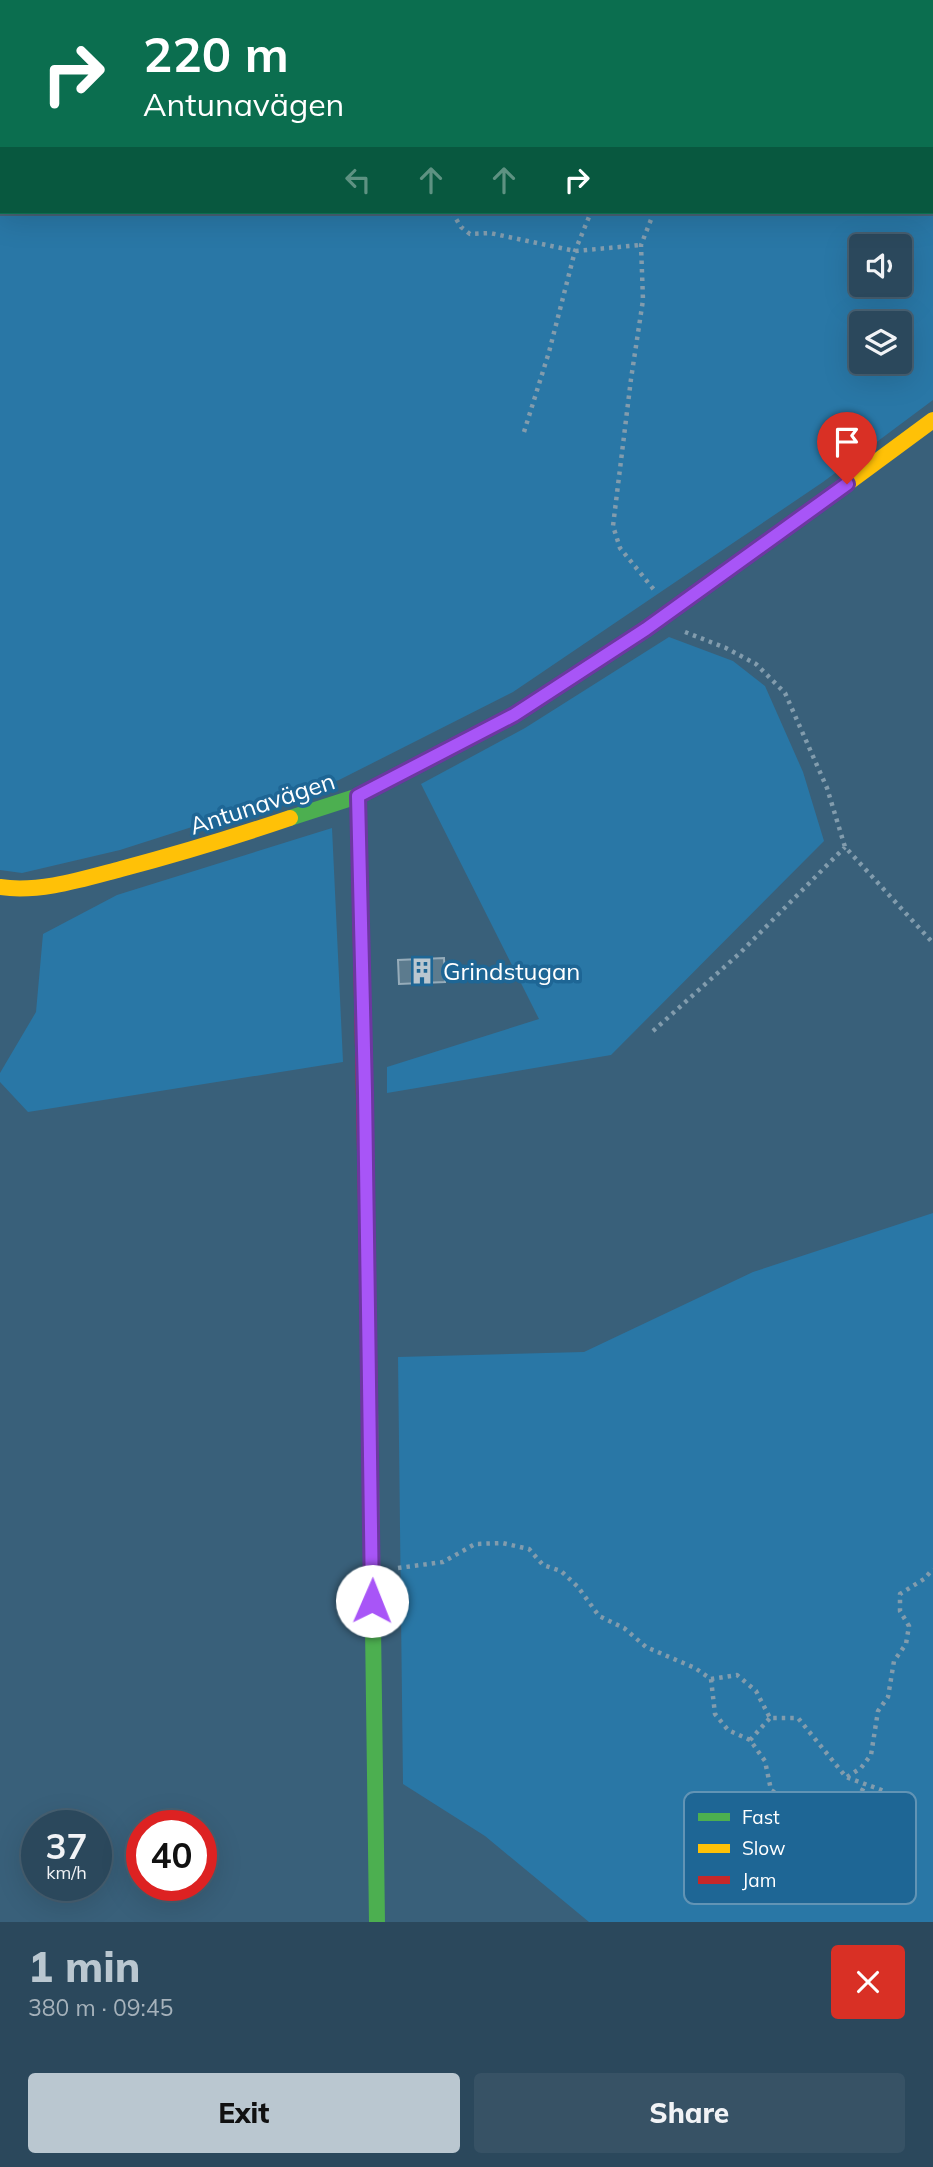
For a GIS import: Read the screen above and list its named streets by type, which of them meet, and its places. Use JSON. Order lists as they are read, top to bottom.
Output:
{
  "streets": {
    "street": ["Antunavägen"]
  },
  "places": {
    "building": ["Grindstugan"]
  },
  "legend": ["Fast", "Slow", "Jam"],
  "page": {
    "turn": ["220 m", "Antunavägen"],
    "speed": "37 km/h",
    "limit": "40",
    "heading": ["1 min", "380 m · 09:45"],
    "buttons": ["Exit", "Share"]
  }
}
